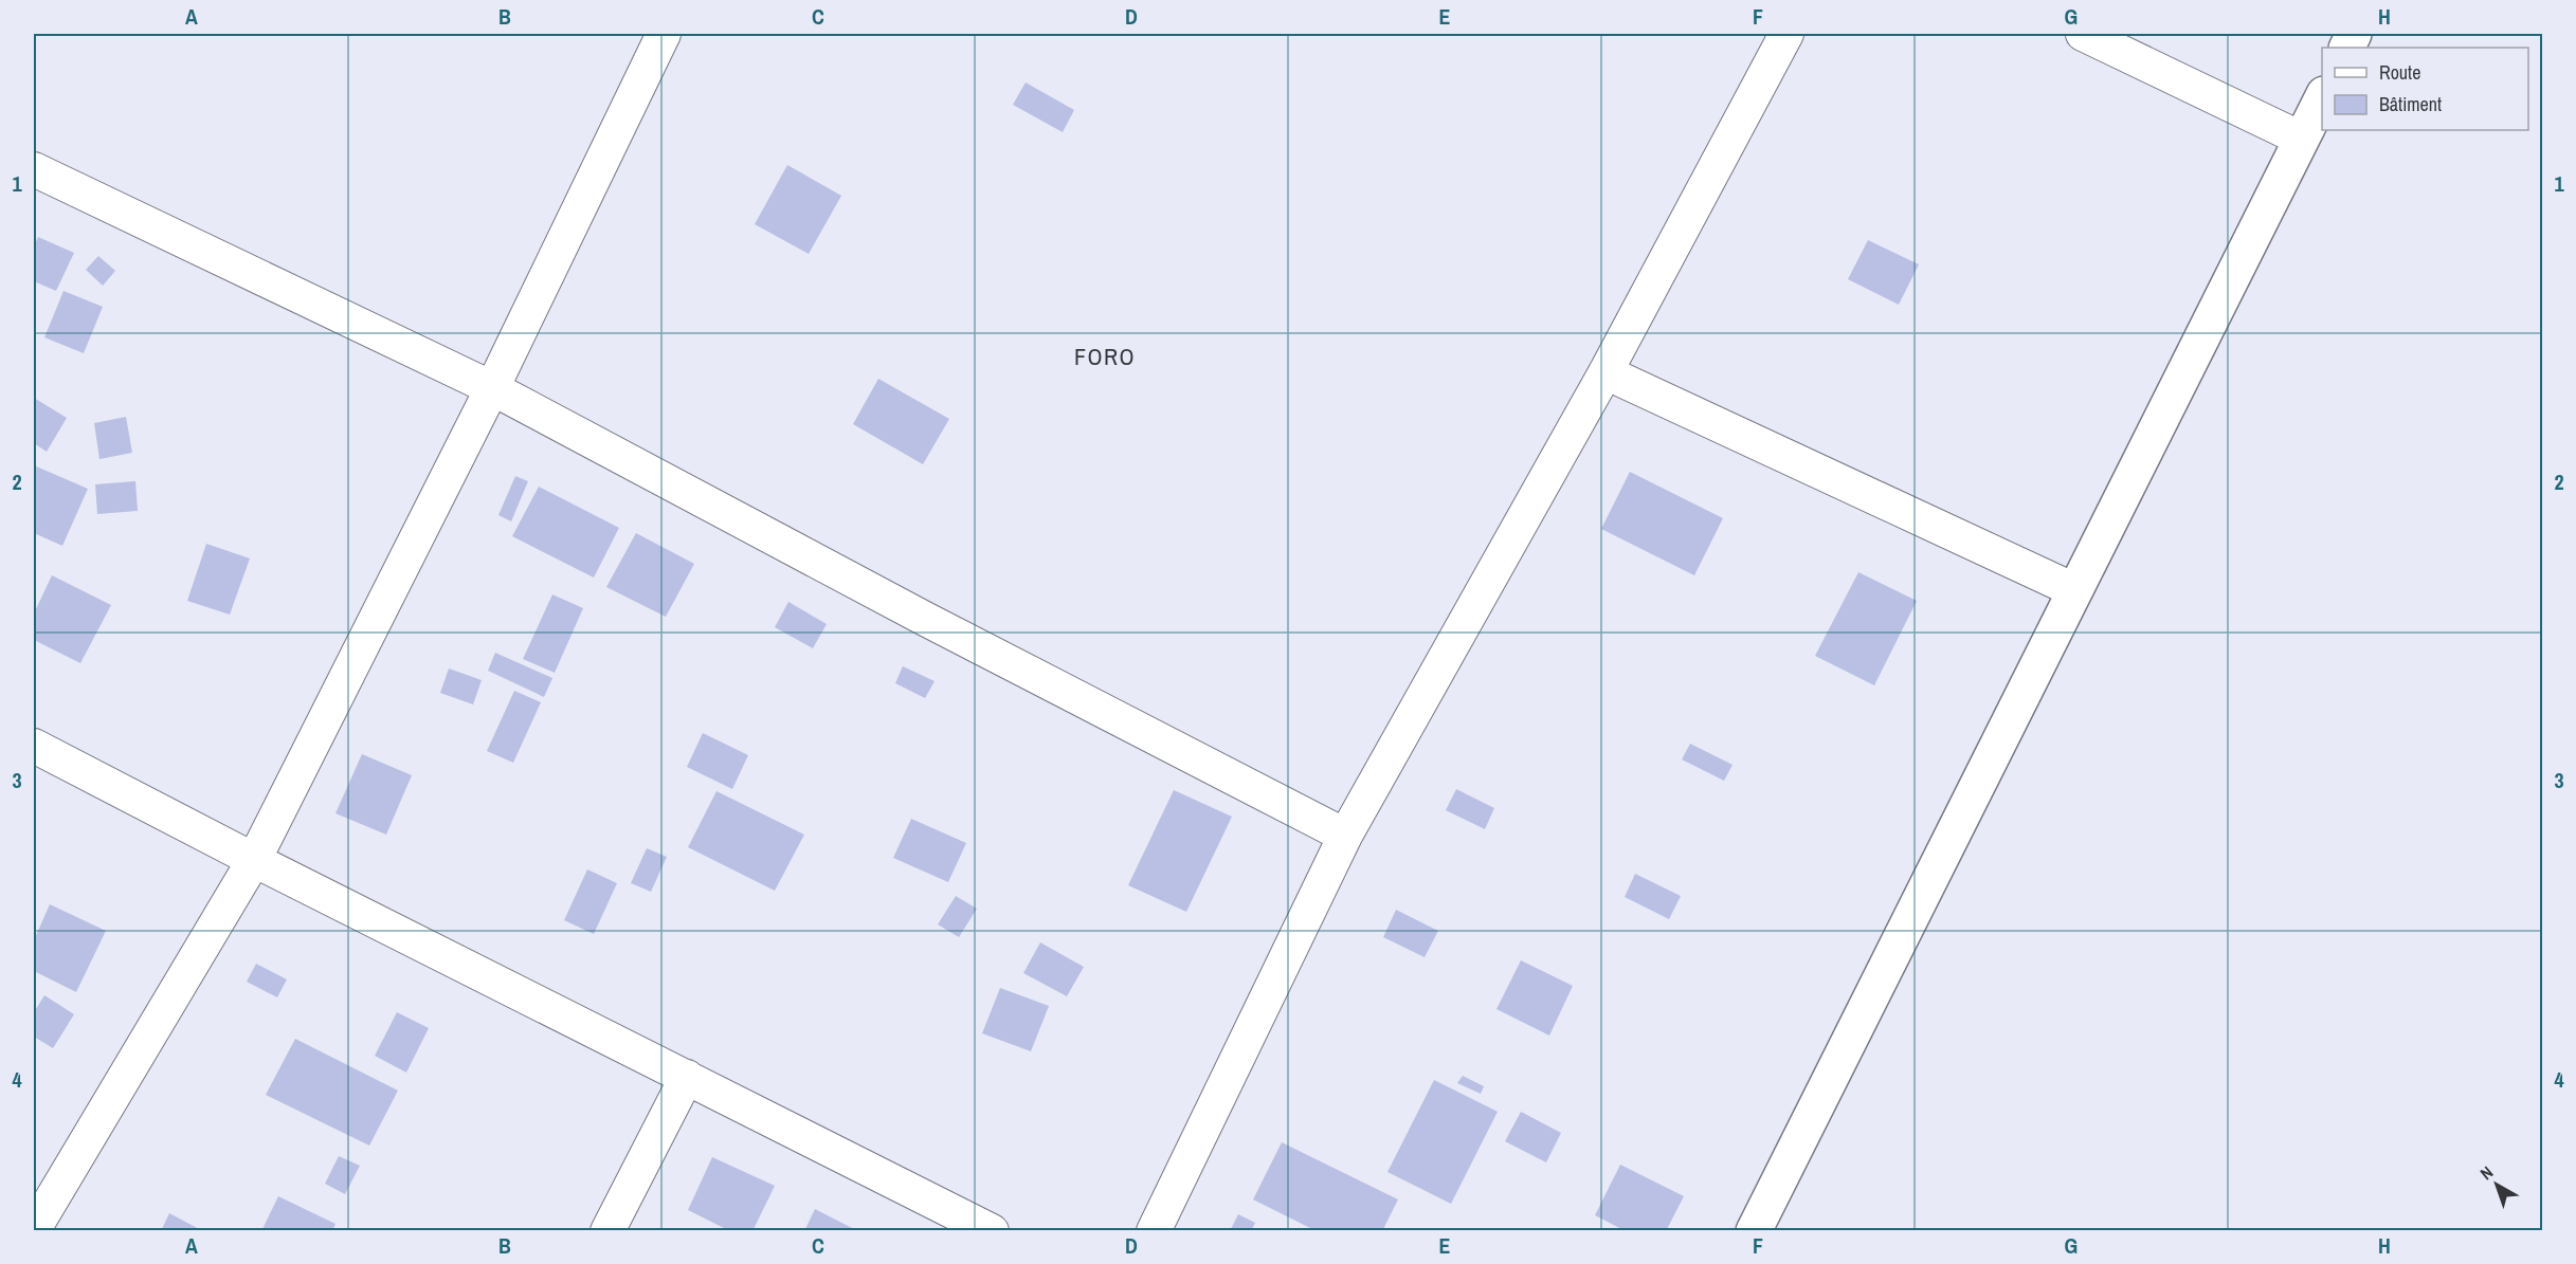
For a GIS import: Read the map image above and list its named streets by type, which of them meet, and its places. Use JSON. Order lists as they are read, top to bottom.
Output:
{
  "districts": ["FORO"],
  "legend": ["Route", "Bâtiment"],
  "north": "top left",
  "grid": {
    "columns": [
      "A",
      "B",
      "C",
      "D",
      "E",
      "F",
      "G",
      "H"
    ],
    "rows": [
      "1",
      "2",
      "3",
      "4"
    ]
  }
}
